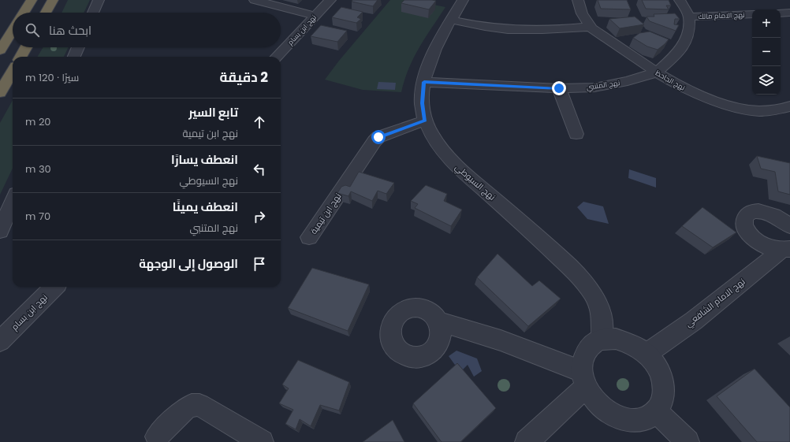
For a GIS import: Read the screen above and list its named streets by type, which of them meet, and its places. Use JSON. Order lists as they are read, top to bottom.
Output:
{
  "streets": {
    "street": [
      "نهج الامام مالك",
      "نهج ابن بسام",
      "نهج الجاحظ",
      "نهج المتنبي",
      "نهج السيوطي",
      "نهج ابن تيمية",
      "نهج الامام الشافعي"
    ]
  },
  "crossings": [
    ["نهج الامام مالك", "نهج المتنبي"],
    ["نهج الجاحظ", "نهج المتنبي"],
    ["نهج المتنبي", "نهج السيوطي"],
    ["نهج السيوطي", "نهج ابن تيمية"],
    ["نهج السيوطي", "نهج الامام الشافعي"]
  ],
  "page": {
    "map_buttons": ["+", "−"],
    "search": "ابحث هنا",
    "heading": ["2 دقيقة", "سيرًا · 120 m"],
    "list": [
      ["تابع السير", "نهج ابن تيمية", "20 m"],
      ["انعطف يسارًا", "نهج السيوطي", "30 m"],
      ["انعطف يمينًا", "نهج المتنبي", "70 m"],
      "الوصول إلى الوجهة"
    ]
  }
}
